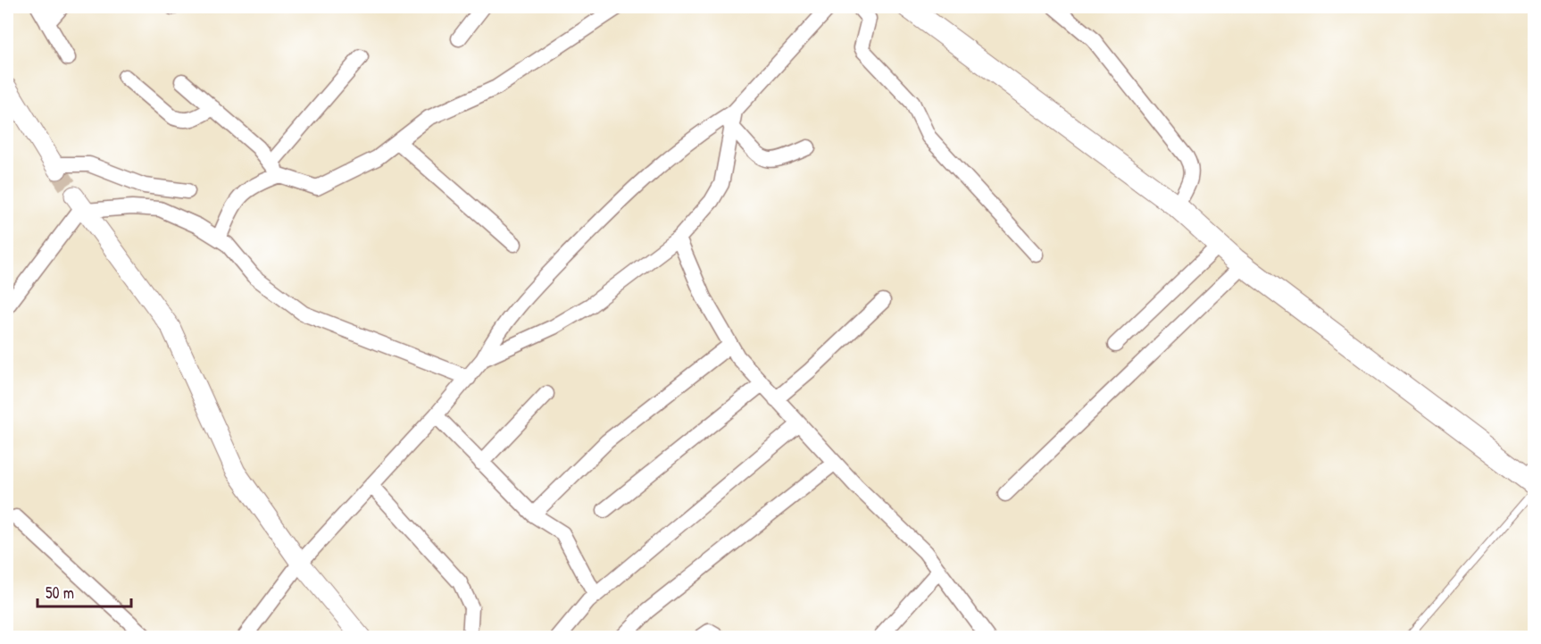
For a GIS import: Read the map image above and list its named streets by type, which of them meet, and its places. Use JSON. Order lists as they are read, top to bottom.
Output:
{
  "scale_bar": "50 m"
}
